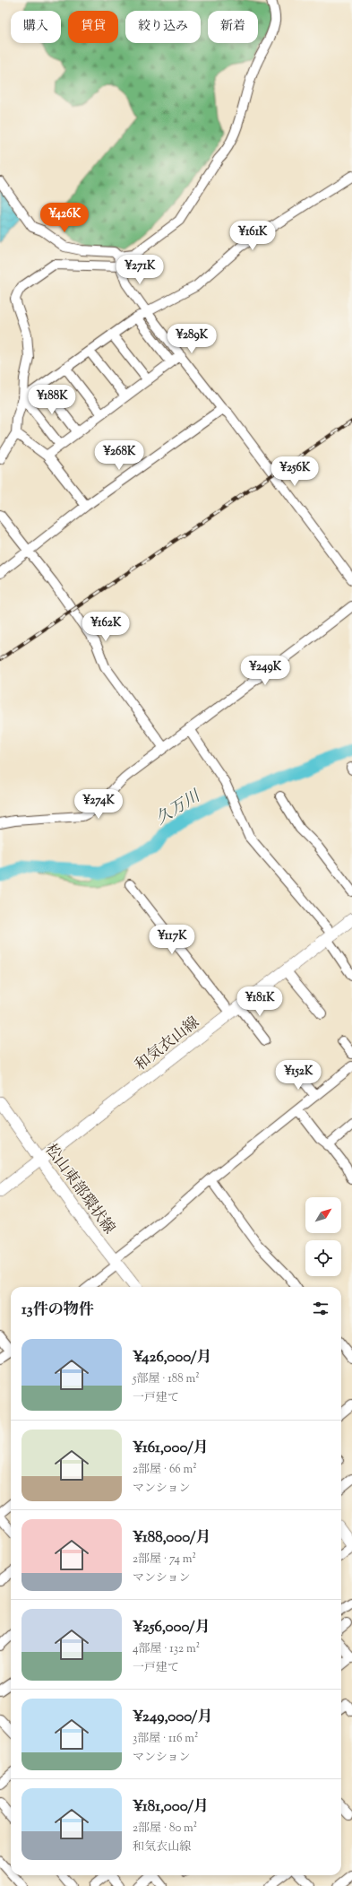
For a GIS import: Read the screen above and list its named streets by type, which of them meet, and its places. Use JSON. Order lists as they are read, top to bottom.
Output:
{
  "streets": {
    "main road": ["和気衣山線", "松山東部環状線"]
  },
  "crossings": [
    ["和気衣山線", "松山東部環状線"]
  ],
  "water": ["久万川"],
  "north": "top right",
  "page": {
    "chip": [
      "購入",
      "賃貸",
      "絞り込み",
      "新着"
    ],
    "price": [
      "¥426K",
      "¥161K",
      "¥271K",
      "¥289K",
      "¥188K",
      "¥268K",
      "¥256K",
      "¥162K",
      "¥249K",
      "¥274K",
      "¥117K",
      "¥181K",
      "¥152K"
    ],
    "heading": "13件の物件",
    "list": [
      {
        "name": "¥426,000/月",
        "note": "5部屋 · 188 m² · 一戸建て"
      },
      {
        "name": "¥161,000/月",
        "note": "2部屋 · 66 m² · マンション"
      },
      {
        "name": "¥188,000/月",
        "note": "2部屋 · 74 m² · マンション"
      },
      {
        "name": "¥256,000/月",
        "note": "4部屋 · 132 m² · 一戸建て"
      },
      {
        "name": "¥249,000/月",
        "note": "3部屋 · 116 m² · マンション"
      },
      {
        "name": "¥181,000/月",
        "note": "2部屋 · 80 m² · 和気衣山線"
      }
    ]
  }
}
